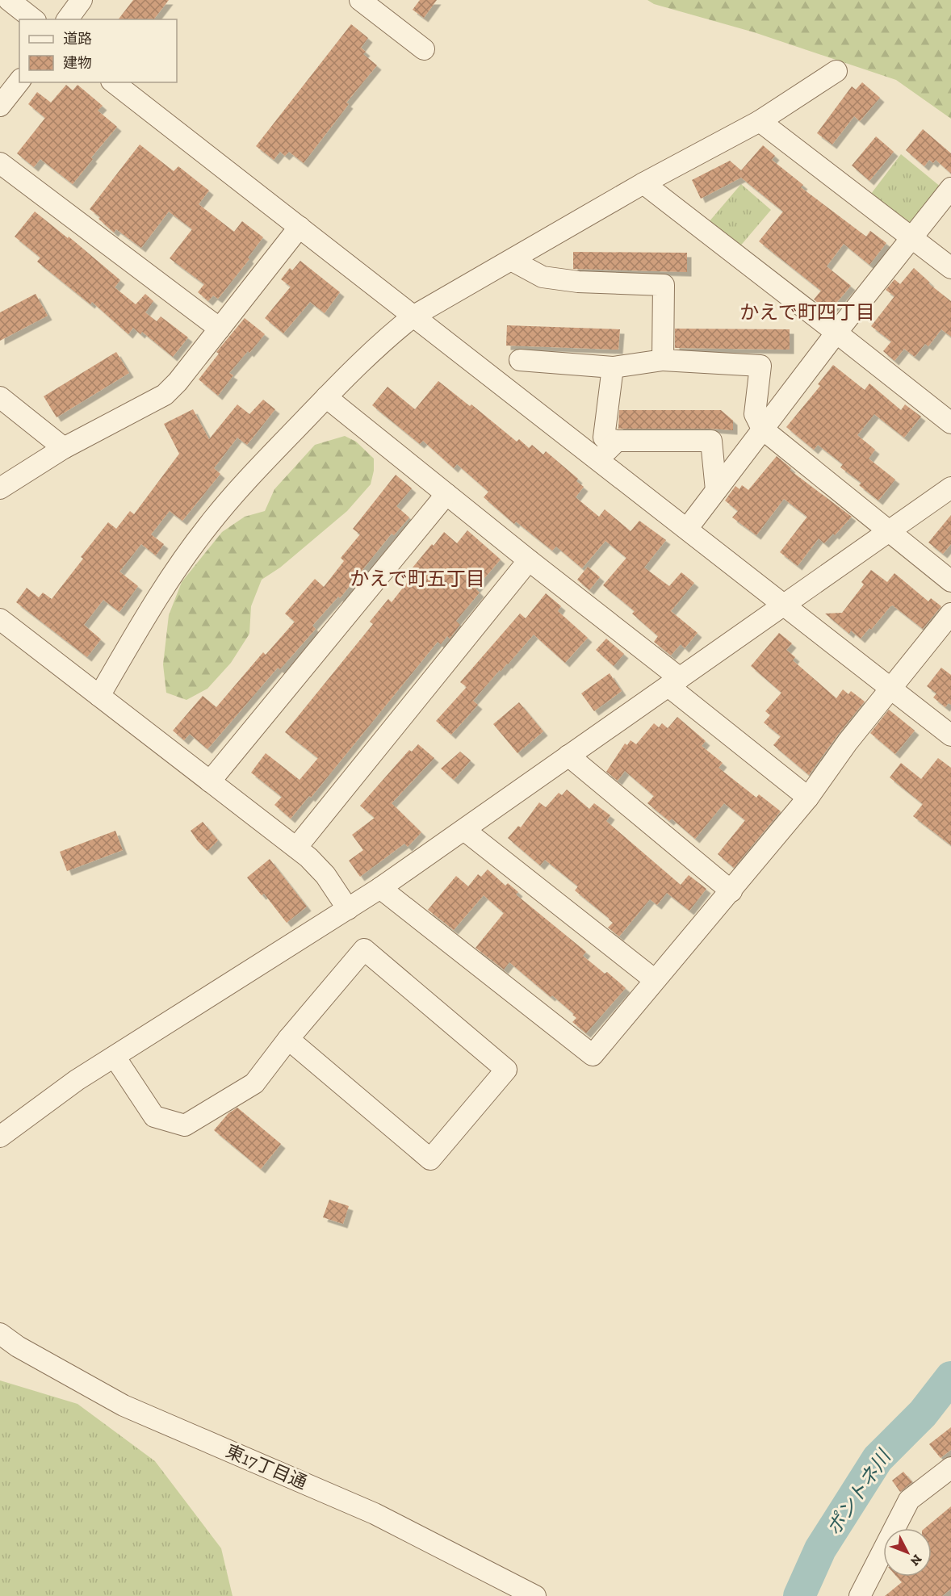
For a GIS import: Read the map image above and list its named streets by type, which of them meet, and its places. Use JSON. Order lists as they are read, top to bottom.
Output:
{
  "streets": {
    "street": ["東17丁目通"]
  },
  "districts": ["かえで町四丁目", "かえで町五丁目"],
  "water": ["ポントネ川"],
  "legend": ["道路", "建物"],
  "north": "bottom right"
}
